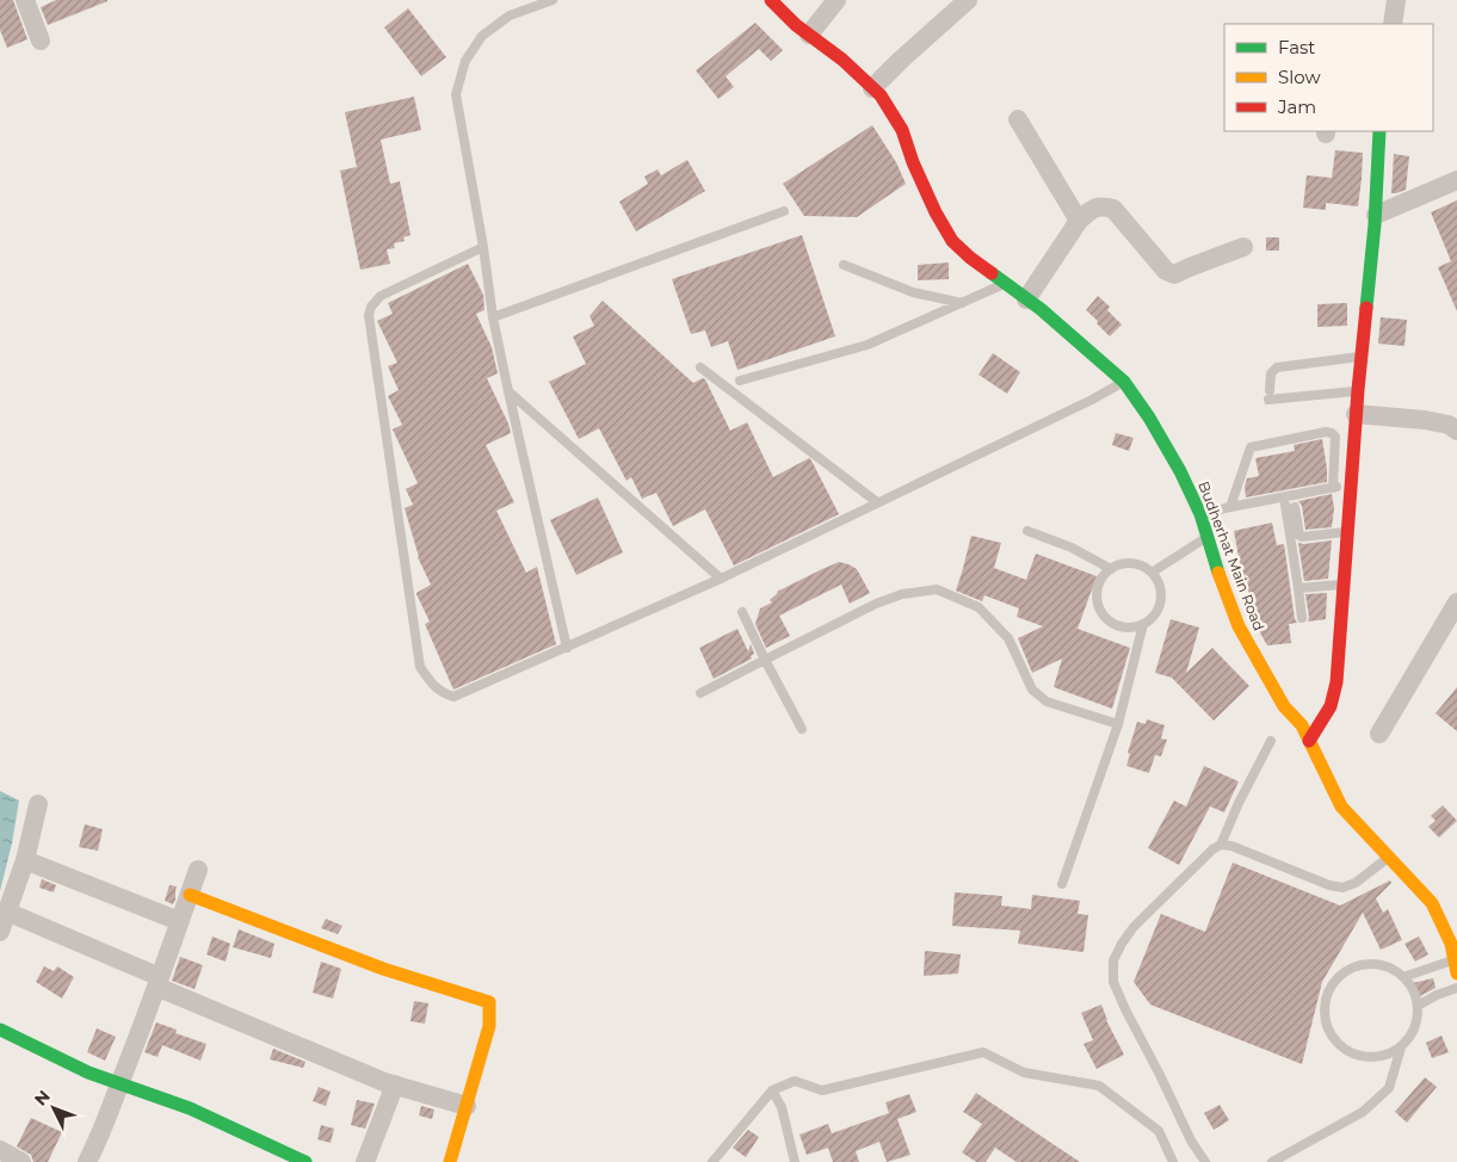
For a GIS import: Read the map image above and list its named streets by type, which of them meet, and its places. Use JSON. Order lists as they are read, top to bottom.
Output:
{
  "streets": {
    "street": ["Budherhat Main Road"]
  },
  "legend": ["Fast", "Slow", "Jam"],
  "north": "top left"
}
